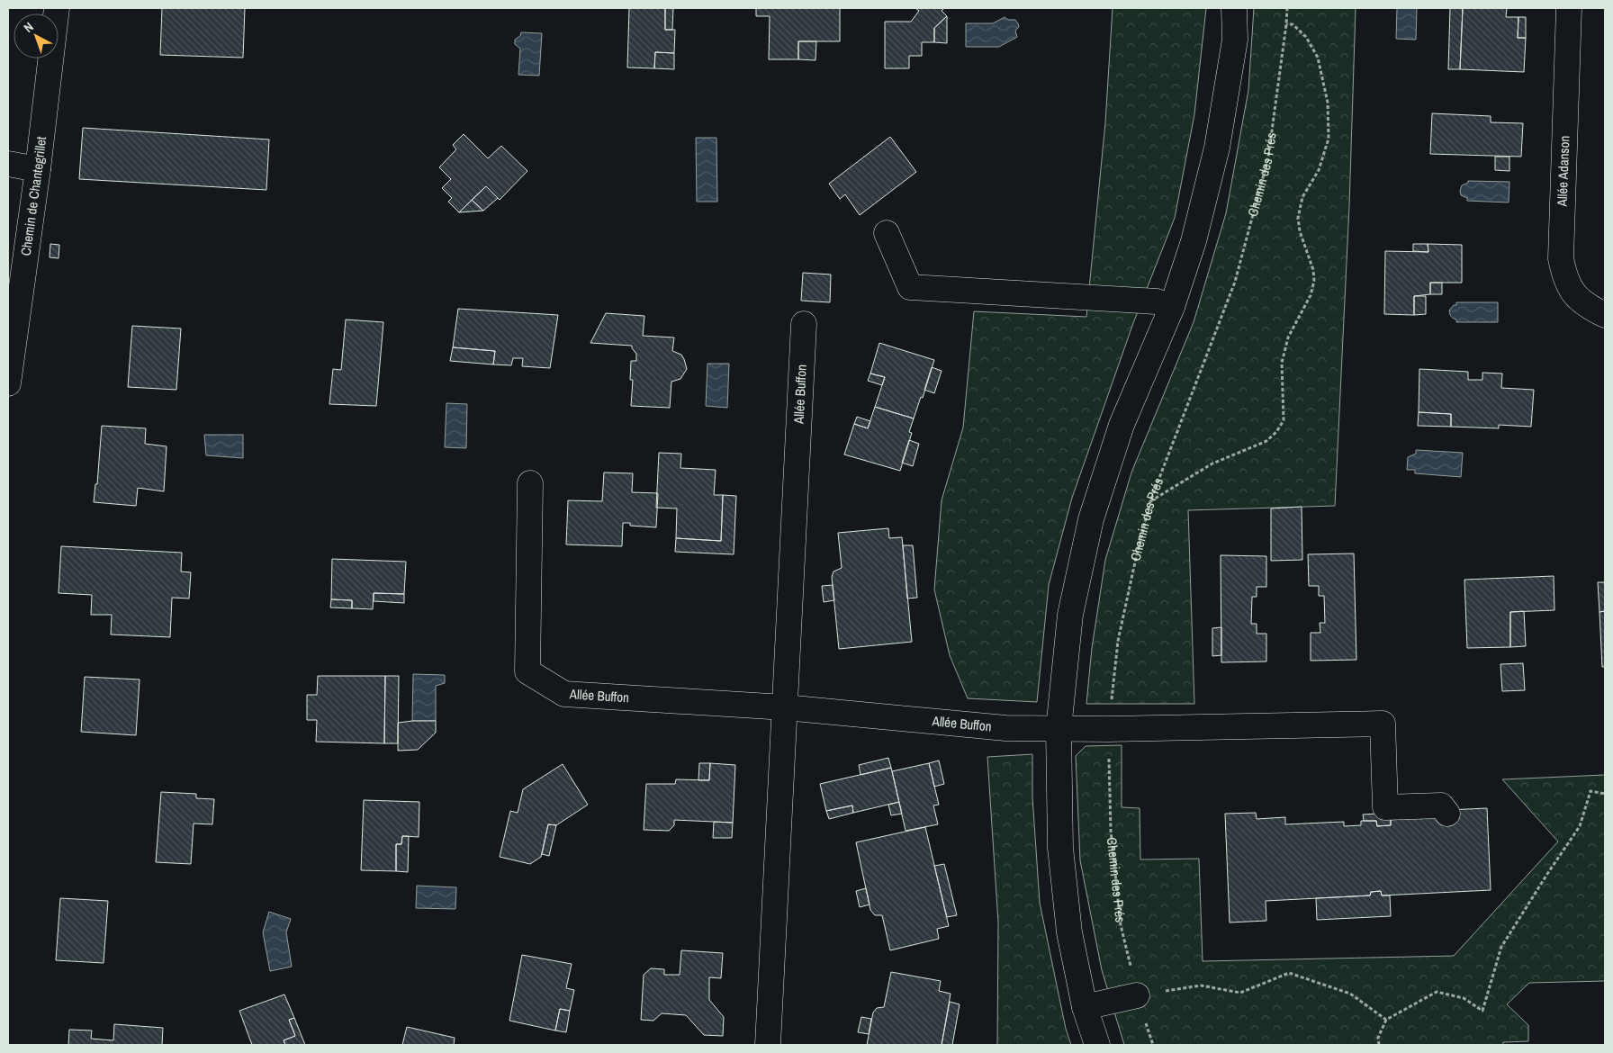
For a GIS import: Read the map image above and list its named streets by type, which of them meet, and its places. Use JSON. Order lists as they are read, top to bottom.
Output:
{
  "streets": {
    "street": ["Allée Adanson", "Chemin de Chantegrillet", "Allée Buffon"],
    "path": ["Chemin des Prés"]
  },
  "crossings": [
    ["Chemin des Prés", "Allée Buffon"]
  ],
  "north": "top left"
}
